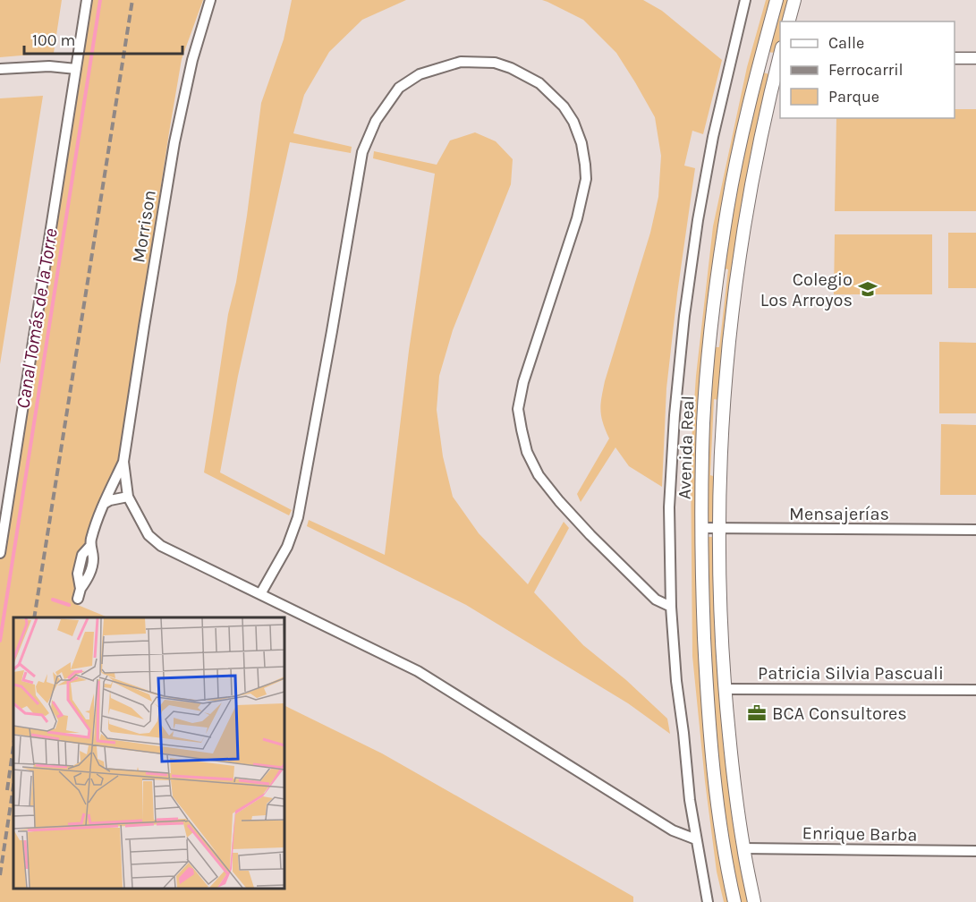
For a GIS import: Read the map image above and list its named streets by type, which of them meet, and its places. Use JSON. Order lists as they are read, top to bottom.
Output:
{
  "streets": {
    "main road": ["Avenida Real"],
    "street": [
      "Morrison",
      "Mensajerías",
      "Patricia Silvia Pascuali",
      "Enrique Barba"
    ]
  },
  "crossings": [
    ["Avenida Real", "Mensajerías"],
    ["Avenida Real", "Patricia Silvia Pascuali"],
    ["Avenida Real", "Enrique Barba"]
  ],
  "water": ["Canal Tomás de la Torre"],
  "places": {
    "school or university": ["Colegio Los Arroyos"],
    "office": ["BCA Consultores"]
  },
  "legend": ["Calle", "Ferrocarril", "Parque"],
  "scale_bar": "100 m"
}
